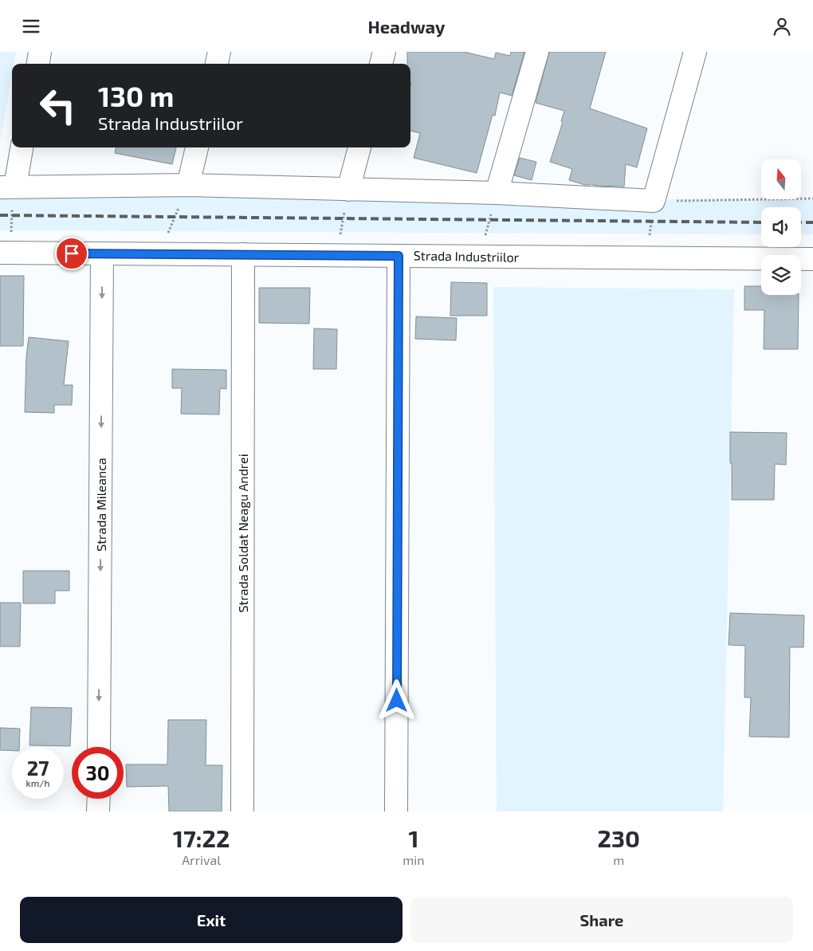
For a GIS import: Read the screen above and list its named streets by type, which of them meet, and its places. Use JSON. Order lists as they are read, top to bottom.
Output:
{
  "streets": {
    "street": ["Strada Industriilor", "Strada Mileanca", "Strada Soldat Neagu Andrei"]
  },
  "crossings": [
    ["Strada Industriilor", "Strada Mileanca"],
    ["Strada Industriilor", "Strada Soldat Neagu Andrei"]
  ],
  "one_way": ["Strada Mileanca"],
  "north": "top",
  "page": {
    "header": "Headway",
    "turn": ["130 m", "Strada Industriilor"],
    "speed": "27 km/h",
    "limit": "30",
    "eta": [
      "17:22",
      "Arrival",
      "1",
      "min",
      "230",
      "m"
    ],
    "buttons": ["Exit", "Share"]
  }
}
